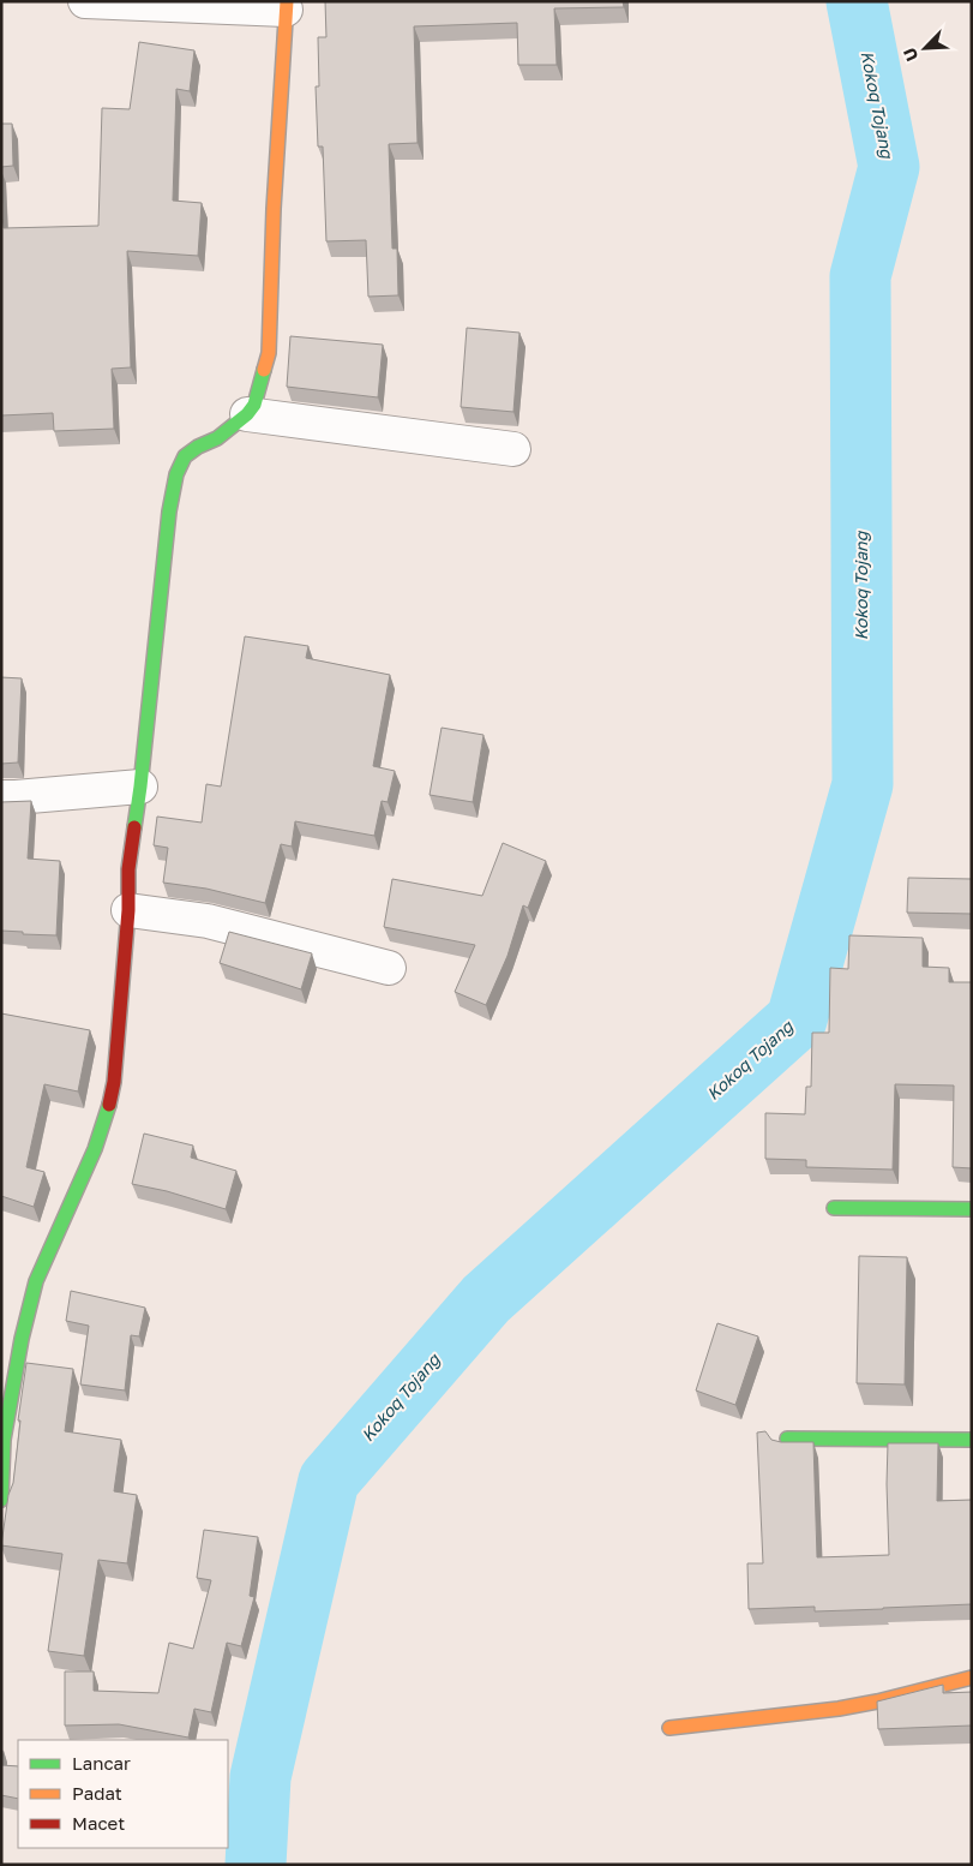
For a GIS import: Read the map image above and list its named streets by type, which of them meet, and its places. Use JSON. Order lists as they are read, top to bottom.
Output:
{
  "water": ["Kokoq Tojang"],
  "legend": ["Lancar", "Padat", "Macet"],
  "north": "bottom left"
}
